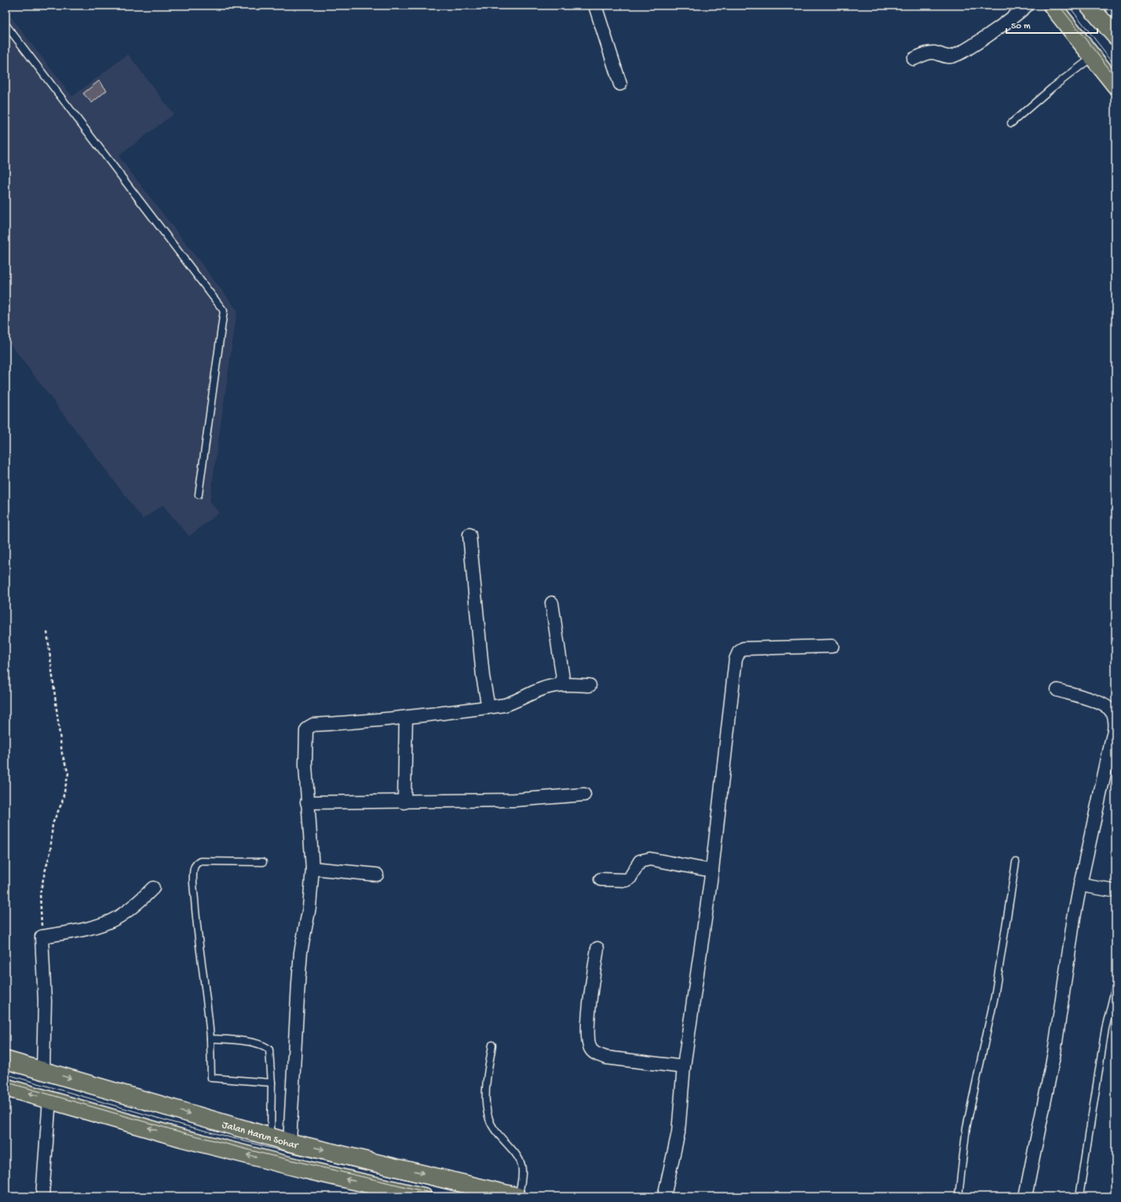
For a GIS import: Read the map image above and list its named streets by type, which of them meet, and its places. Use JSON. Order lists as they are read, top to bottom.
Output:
{
  "streets": {
    "highway": ["Jalan Harun Sohar"]
  },
  "scale_bar": "50 m"
}
